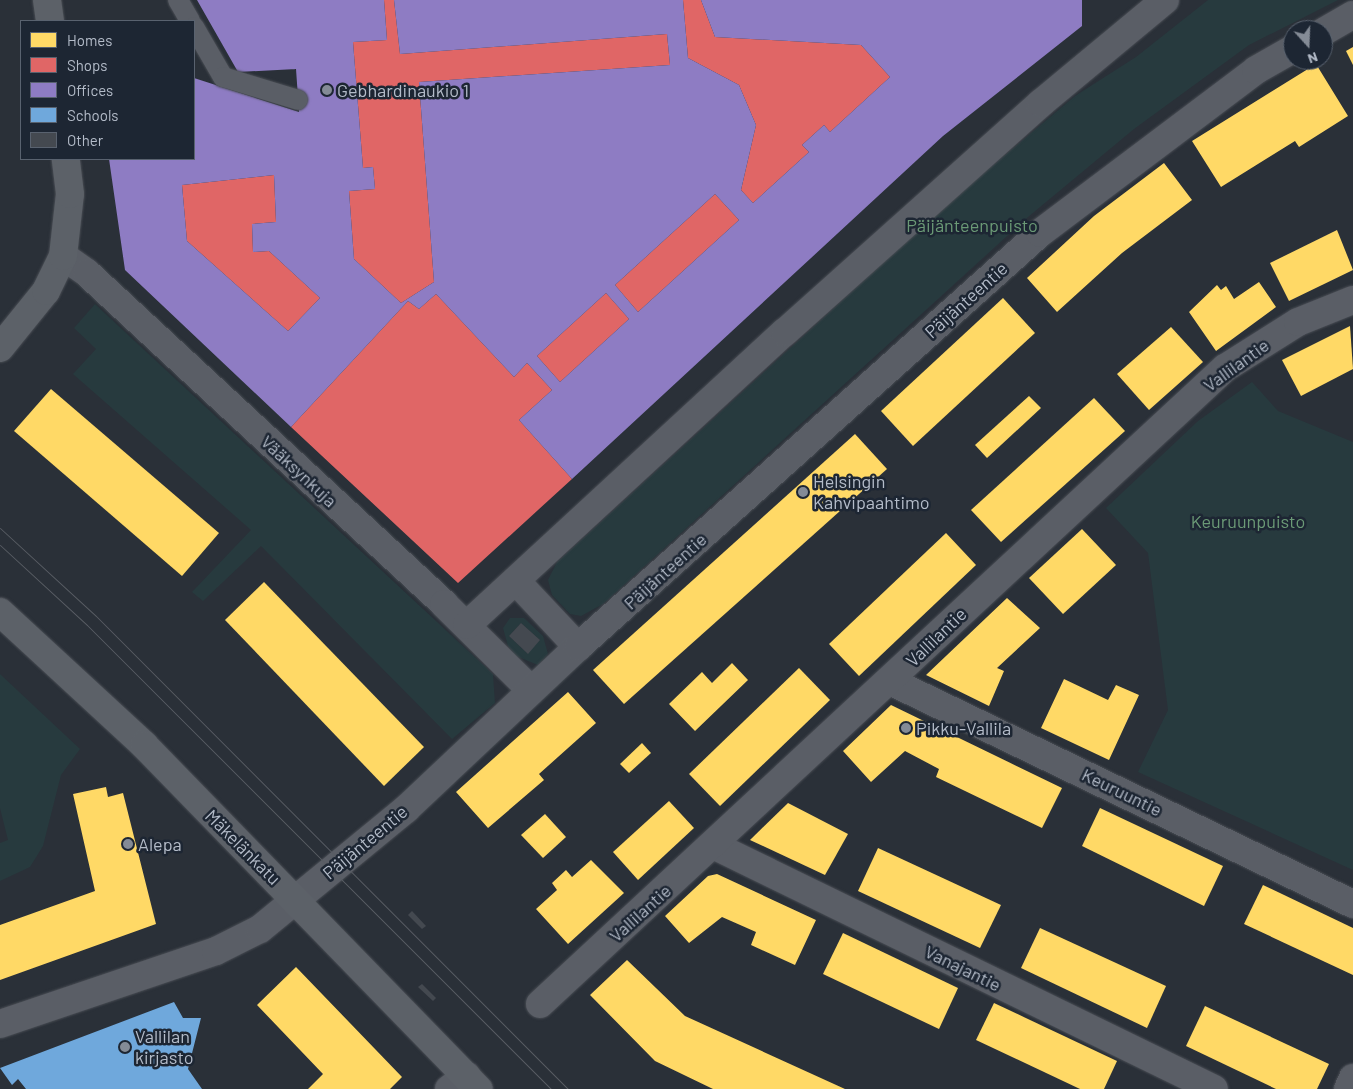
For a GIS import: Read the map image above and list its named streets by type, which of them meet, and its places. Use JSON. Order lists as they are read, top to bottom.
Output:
{
  "streets": {
    "main road": ["Mäkelänkatu"],
    "street": [
      "Päijänteentie",
      "Vallilantie",
      "Vääksynkuja",
      "Keuruuntie",
      "Vanajantie"
    ]
  },
  "crossings": [
    ["Päijänteentie", "Vääksynkuja"],
    ["Päijänteentie", "Mäkelänkatu"],
    ["Vallilantie", "Keuruuntie"],
    ["Vallilantie", "Vanajantie"]
  ],
  "parks": ["Päijänteenpuisto", "Keuruunpuisto"],
  "places": [
    "Gebhardinaukio 1",
    "Helsingin Kahvipaahtimo",
    "Pikku-Vallila",
    "Alepa",
    "Vallilan kirjasto"
  ],
  "legend": [
    "Homes",
    "Shops",
    "Offices",
    "Schools",
    "Other"
  ],
  "north": "bottom"
}
